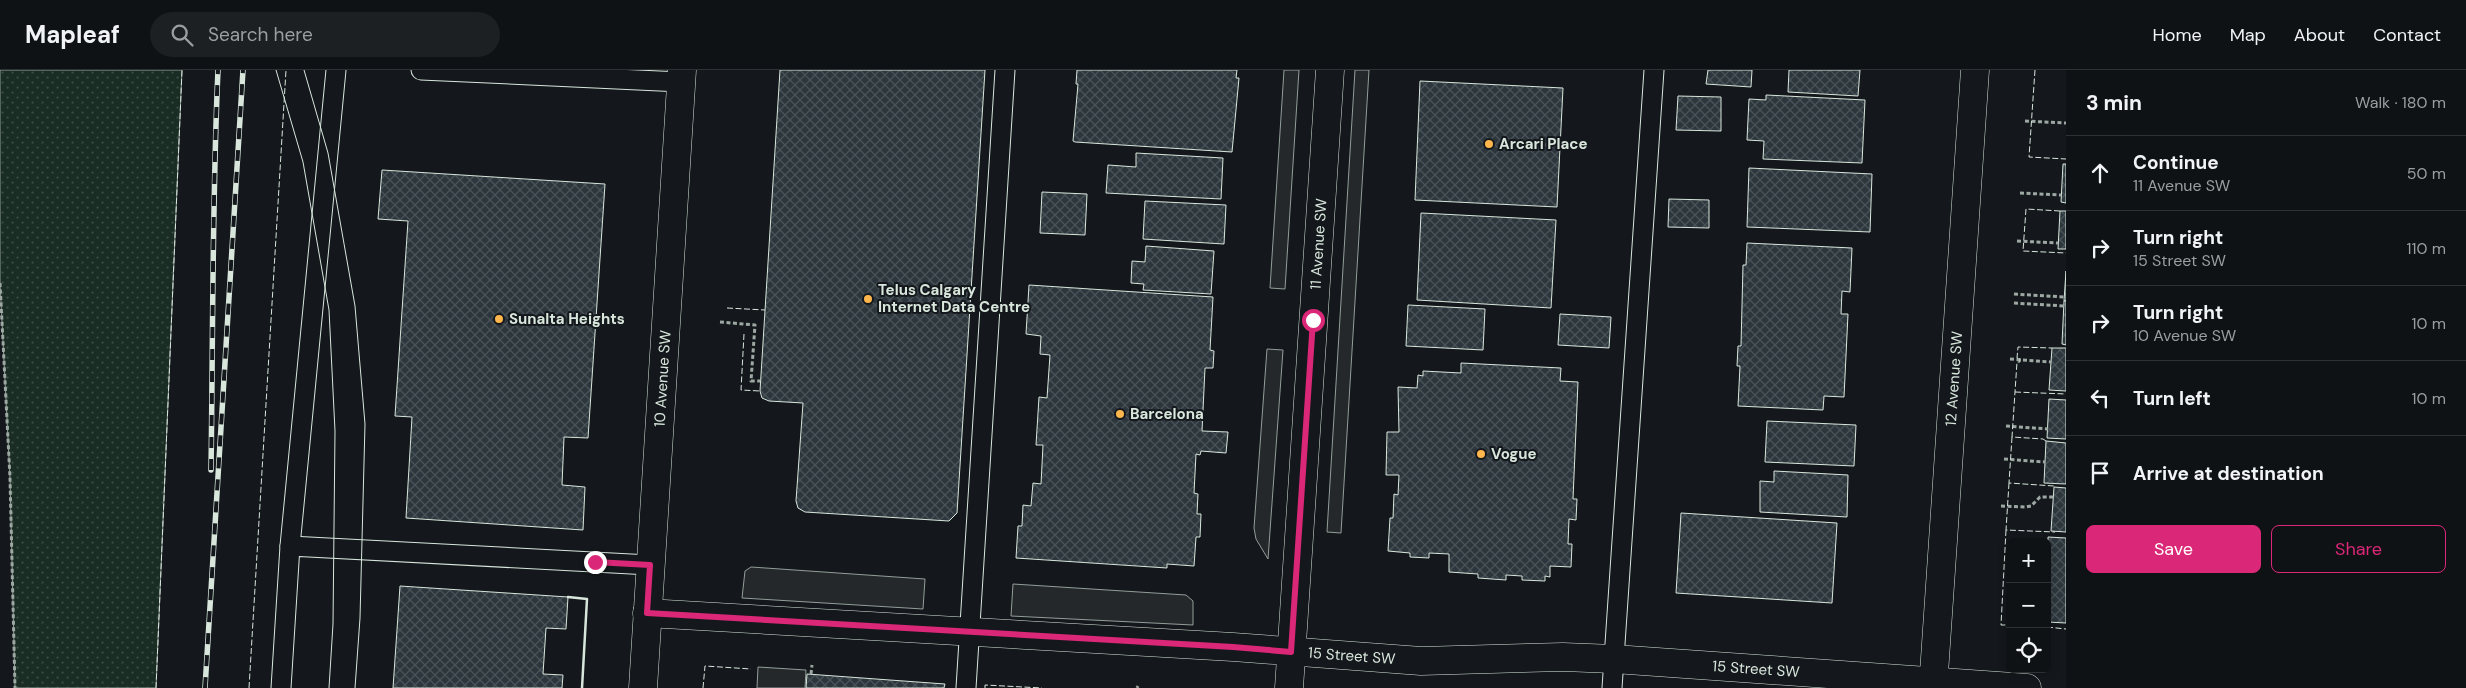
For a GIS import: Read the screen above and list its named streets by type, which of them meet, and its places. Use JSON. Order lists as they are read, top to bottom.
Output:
{
  "streets": {
    "street": [
      "11 Avenue SW",
      "10 Avenue SW",
      "12 Avenue SW",
      "15 Street SW"
    ]
  },
  "crossings": [
    ["11 Avenue SW", "15 Street SW"],
    ["10 Avenue SW", "15 Street SW"],
    ["12 Avenue SW", "15 Street SW"]
  ],
  "places": [
    "Arcari Place",
    "Telus Calgary Internet Data Centre",
    "Sunalta Heights",
    "Barcelona",
    "Vogue"
  ],
  "page": {
    "header": "Mapleaf",
    "search": "Search here",
    "nav": [
      "Home",
      "Map",
      "About",
      "Contact"
    ],
    "heading": ["3 min", "Walk · 180 m"],
    "list": [
      ["Continue", "11 Avenue SW", "50 m"],
      ["Turn right", "15 Street SW", "110 m"],
      ["Turn right", "10 Avenue SW", "10 m"],
      ["Turn left", "10 m"],
      "Arrive at destination"
    ],
    "buttons": ["Save", "Share"],
    "map_buttons": ["+", "−"]
  }
}
